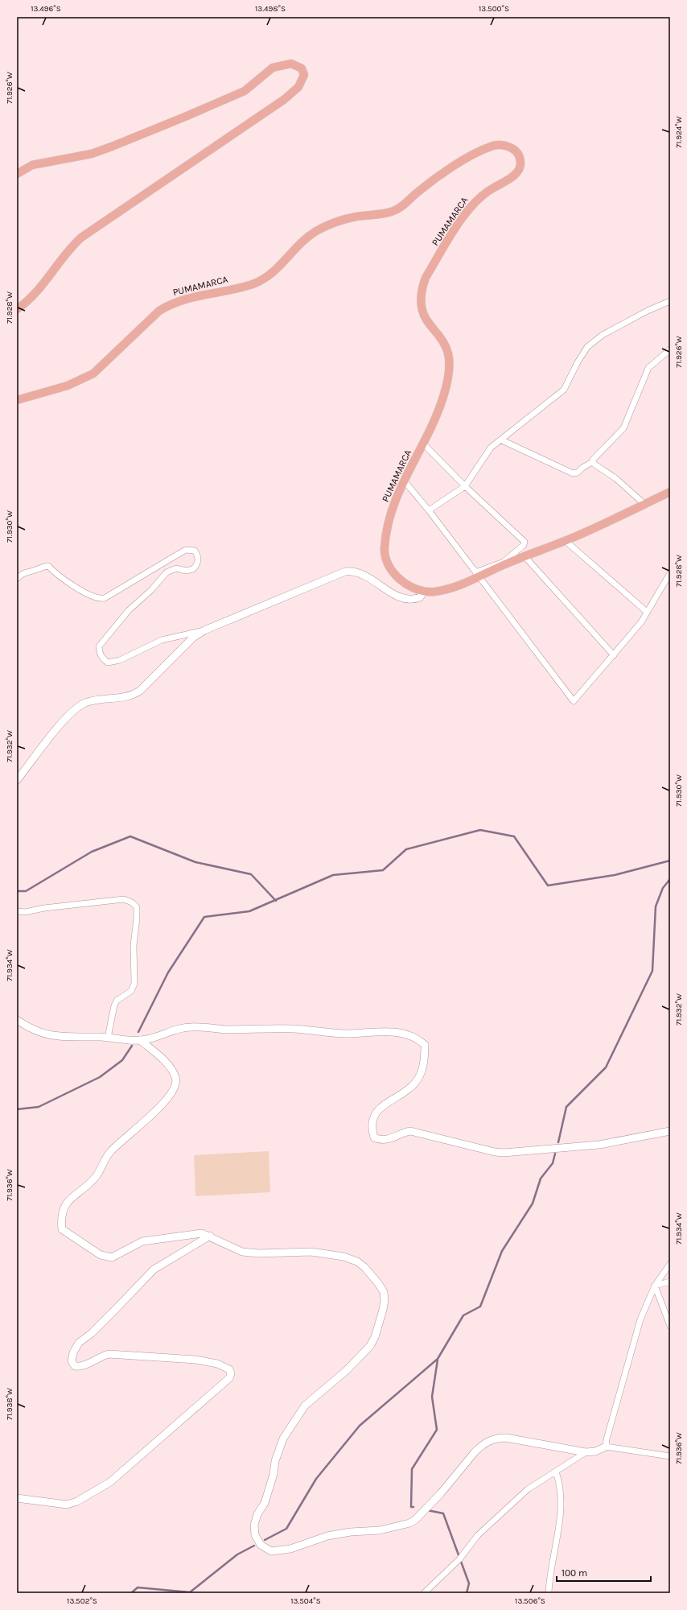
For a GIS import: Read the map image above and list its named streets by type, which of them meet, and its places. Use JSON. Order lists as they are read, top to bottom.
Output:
{
  "streets": {
    "main road": ["PUMAMARCA"]
  },
  "scale_bar": "100 m",
  "coordinates": [
    "13.496°S",
    "13.498°S",
    "13.500°S",
    "71.926°W",
    "71.924°W",
    "71.928°W",
    "71.930°W",
    "71.932°W",
    "71.934°W",
    "71.936°W",
    "71.938°W",
    "13.502°S",
    "13.504°S",
    "13.506°S"
  ]
}
